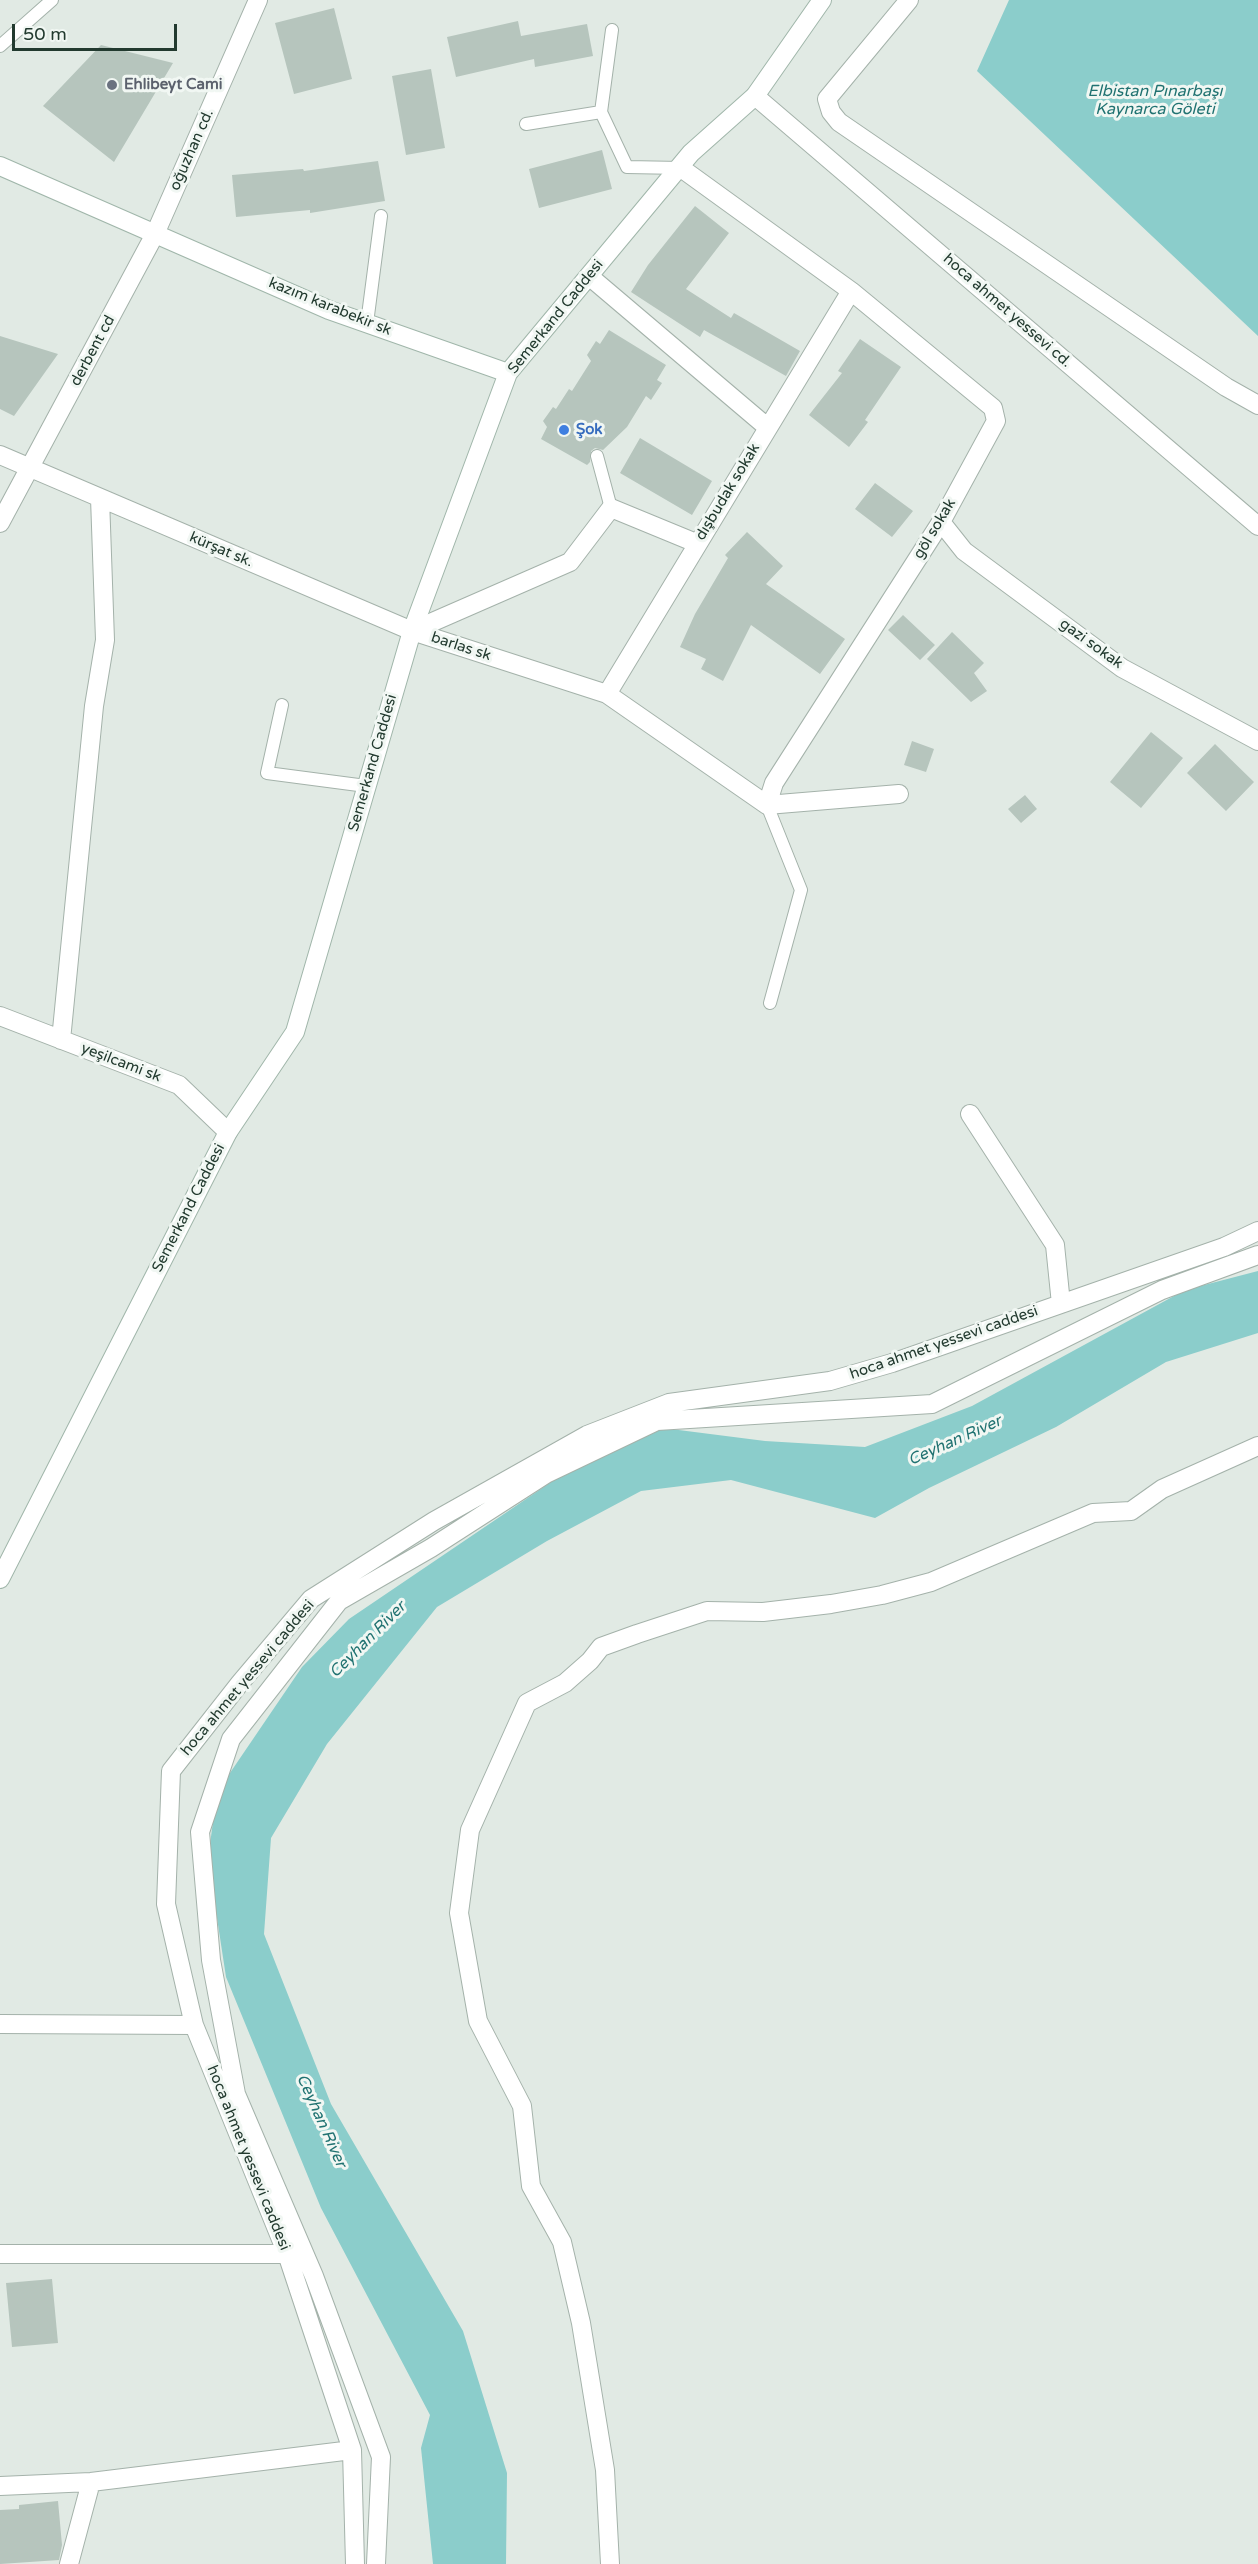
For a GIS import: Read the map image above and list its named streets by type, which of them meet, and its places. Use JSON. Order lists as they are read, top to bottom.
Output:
{
  "streets": {
    "street": [
      "oğuzhan cd.",
      "kazım karabekir sk",
      "hoca ahmet yessevi cd.",
      "Semerkand Caddesi",
      "derbent cd",
      "dışbudak sokak",
      "göl sokak",
      "kürşat sk.",
      "gazi sokak",
      "barlas sk",
      "yeşilcami sk",
      "hoca ahmet yessevi caddesi"
    ]
  },
  "crossings": [
    ["oğuzhan cd.", "kazım karabekir sk"],
    ["oğuzhan cd.", "derbent cd"],
    ["kazım karabekir sk", "Semerkand Caddesi"],
    ["kazım karabekir sk", "derbent cd"],
    ["hoca ahmet yessevi cd.", "Semerkand Caddesi"],
    ["Semerkand Caddesi", "göl sokak"],
    ["Semerkand Caddesi", "kürşat sk."],
    ["Semerkand Caddesi", "barlas sk"],
    ["Semerkand Caddesi", "yeşilcami sk"],
    ["derbent cd", "kürşat sk."],
    ["dışbudak sokak", "göl sokak"],
    ["dışbudak sokak", "barlas sk"],
    ["göl sokak", "gazi sokak"],
    ["göl sokak", "barlas sk"],
    ["kürşat sk.", "barlas sk"]
  ],
  "water": ["Elbistan Pınarbaşı Kaynarca Göleti", "Ceyhan River"],
  "places": ["Ehlibeyt Cami", "Şok"],
  "scale_bar": "50 m"
}
